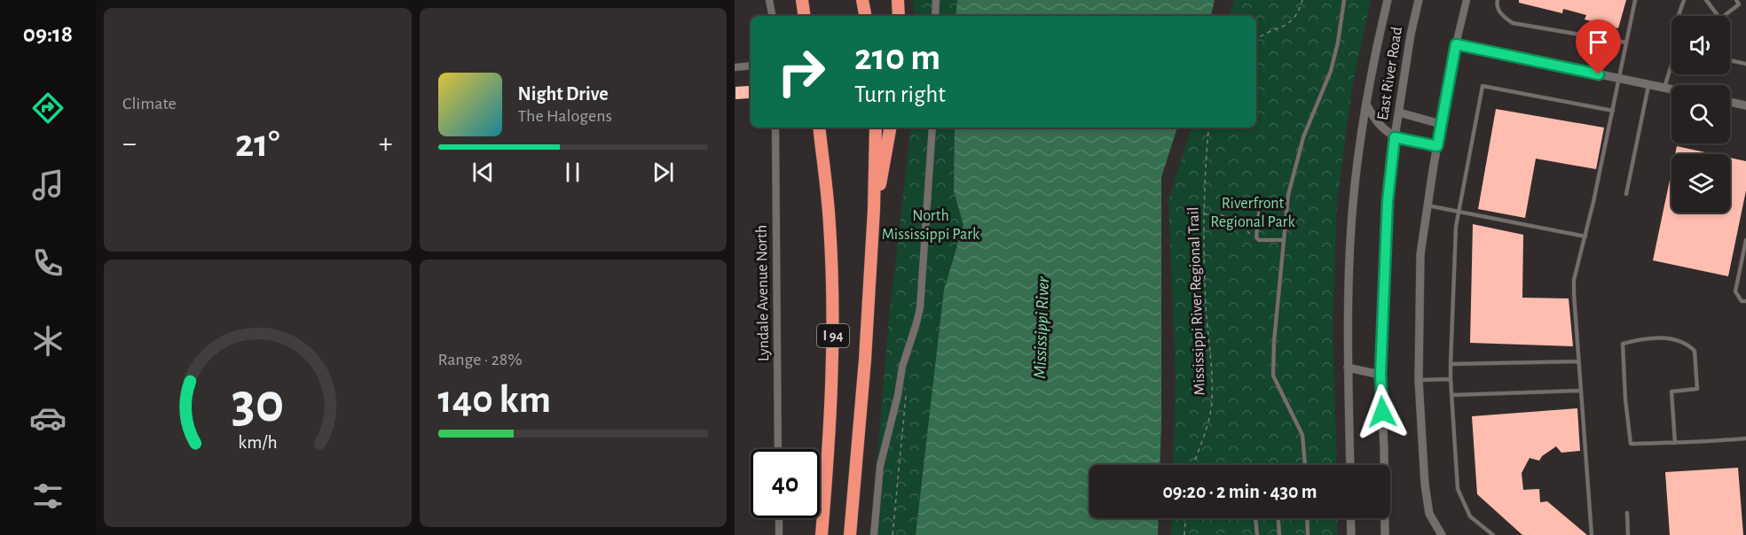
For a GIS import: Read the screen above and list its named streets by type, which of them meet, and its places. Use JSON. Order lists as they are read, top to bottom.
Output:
{
  "streets": {
    "highway": ["I 94"],
    "street": ["East River Road", "Lyndale Avenue North"],
    "path": ["Mississippi River Regional Trail"]
  },
  "water": ["Mississippi River"],
  "parks": ["Riverfront Regional Park", "North Mississippi Park"],
  "page": {
    "tabs": "09:18",
    "tile": [
      "Climate",
      ["Range · 28%", "140 km"]
    ],
    "turn": ["210 m", "Turn right"],
    "song": ["Night Drive", "The Halogens"],
    "heat": ["−", "21°", "+"],
    "limit": "40",
    "trip": "09:20 · 2 min · 430 m",
    "gauge": ["30", "km/h"]
  }
}
